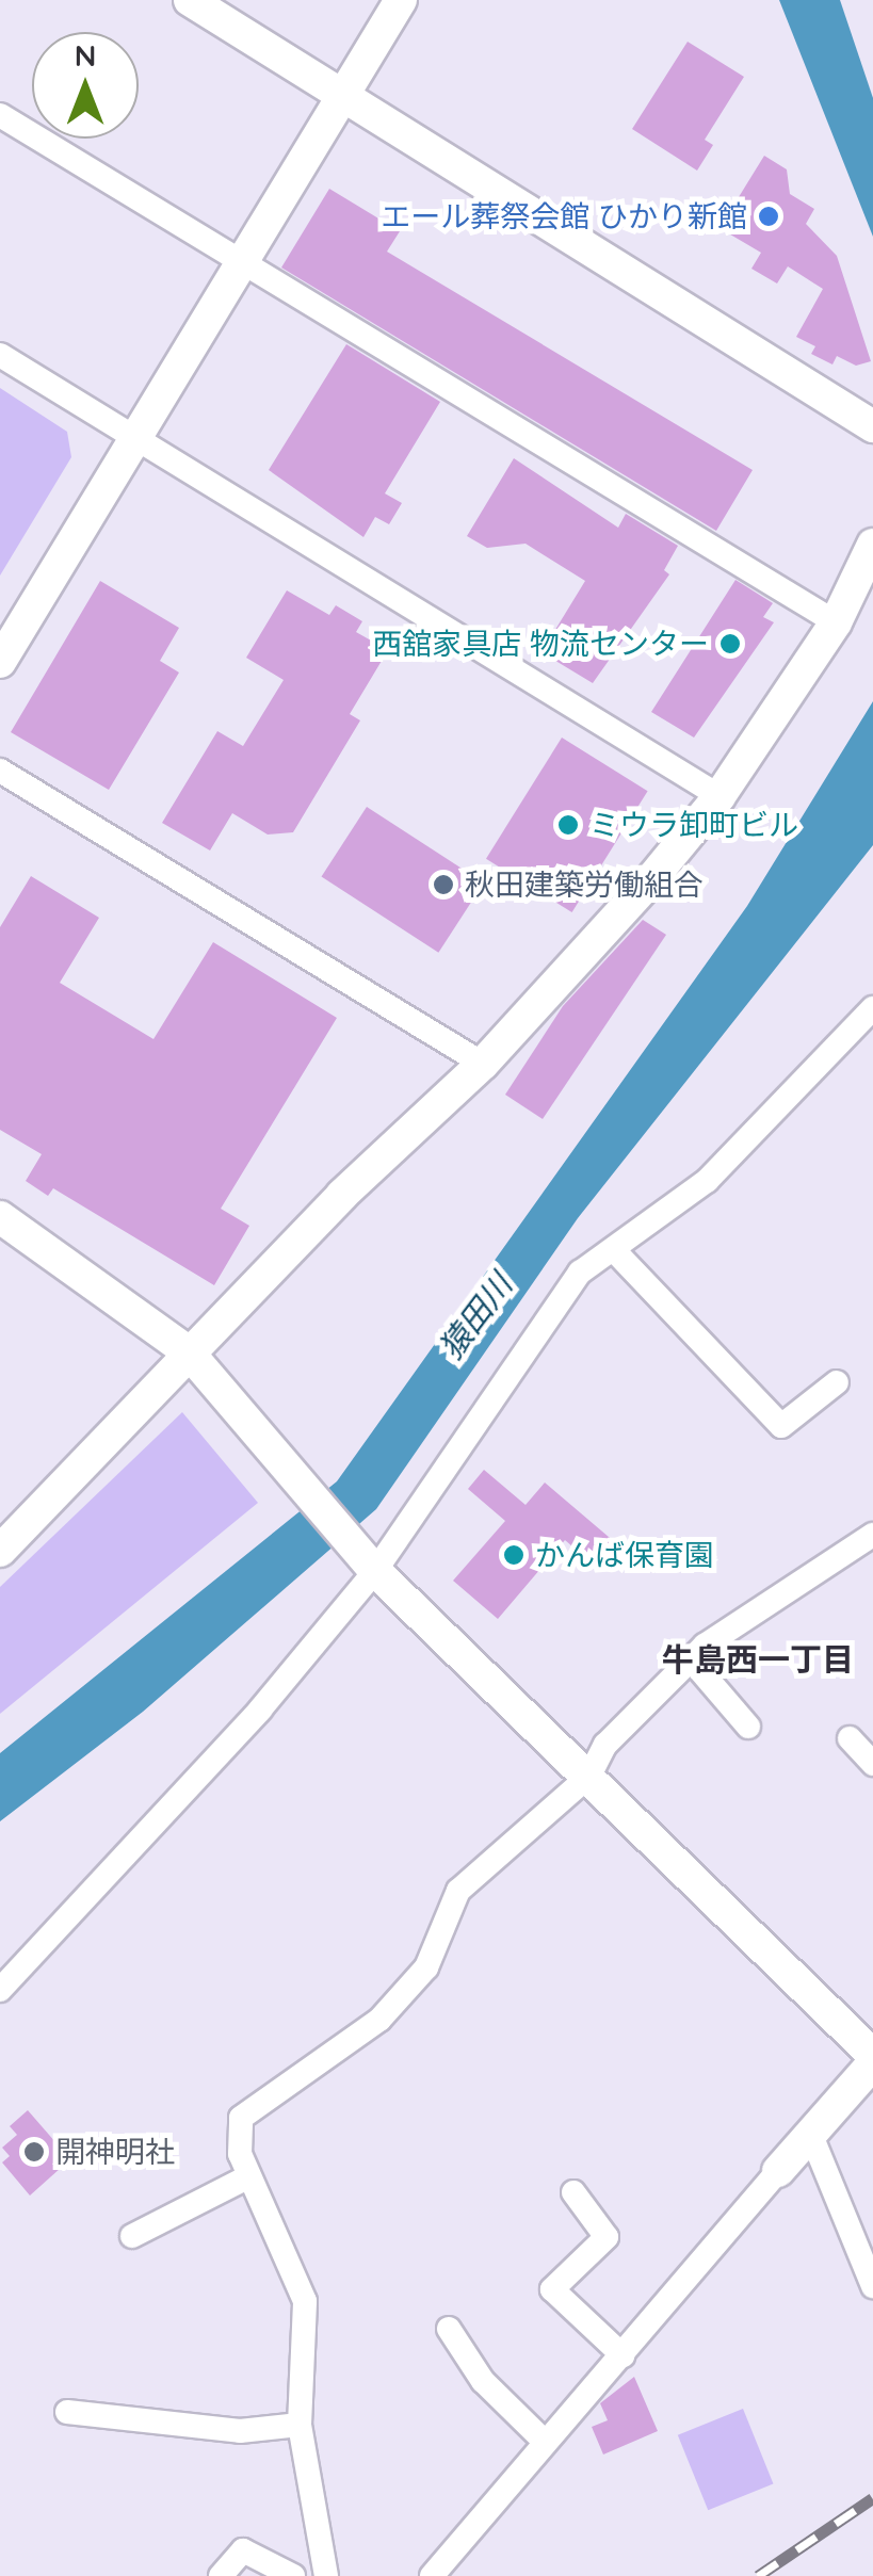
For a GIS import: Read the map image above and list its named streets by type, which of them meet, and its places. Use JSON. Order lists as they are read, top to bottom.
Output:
{
  "districts": ["牛島西一丁目"],
  "water": ["猿田川"],
  "places": [
    "エール葬祭会館 ひかり新館",
    "西舘家具店 物流センター",
    "ミウラ卸町ビル",
    "秋田建築労働組合",
    "かんば保育園",
    "開神明社"
  ],
  "north": "top"
}
